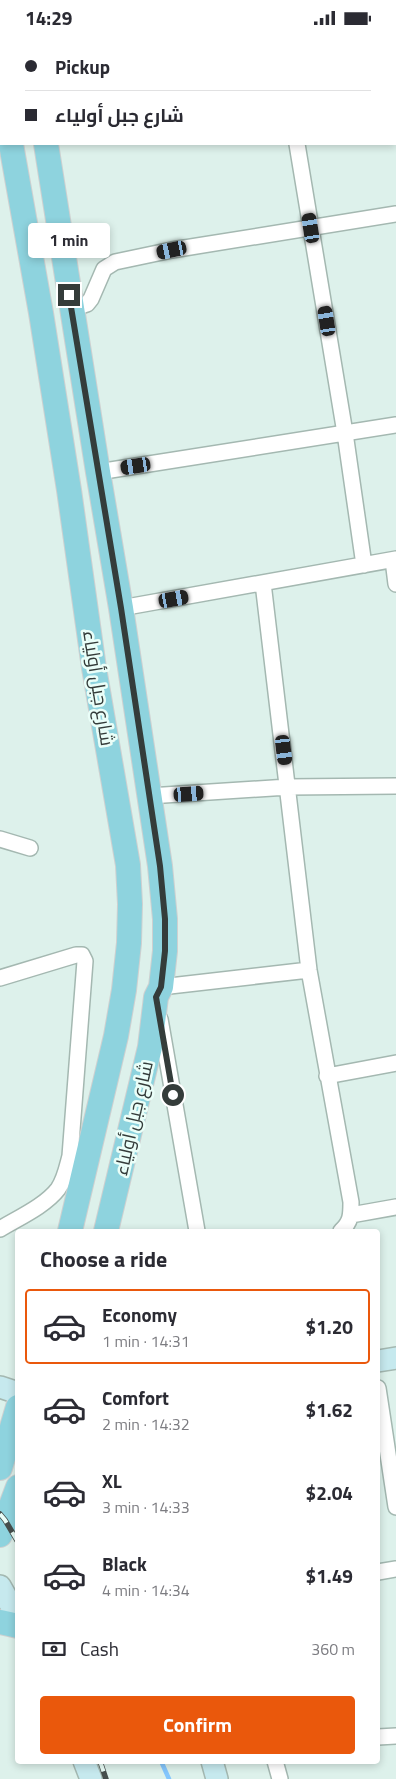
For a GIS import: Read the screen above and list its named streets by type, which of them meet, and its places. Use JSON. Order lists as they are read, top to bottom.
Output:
{
  "streets": {
    "main road": ["شارع جبل أولياء"]
  },
  "page": {
    "status": "14:29",
    "banner": ["Pickup", "شارع جبل أولياء"],
    "bubble": "1 min",
    "heading": "Choose a ride",
    "list": [
      {
        "name": "Economy",
        "note": "1 min · 14:31",
        "value": "$1.20"
      },
      {
        "name": "Comfort",
        "note": "2 min · 14:32",
        "value": "$1.62"
      },
      {
        "name": "XL",
        "note": "3 min · 14:33",
        "value": "$2.04"
      },
      {
        "name": "Black",
        "note": "4 min · 14:34",
        "value": "$1.49"
      }
    ],
    "pay": ["Cash", "360 m"],
    "buttons": "Confirm"
  }
}
